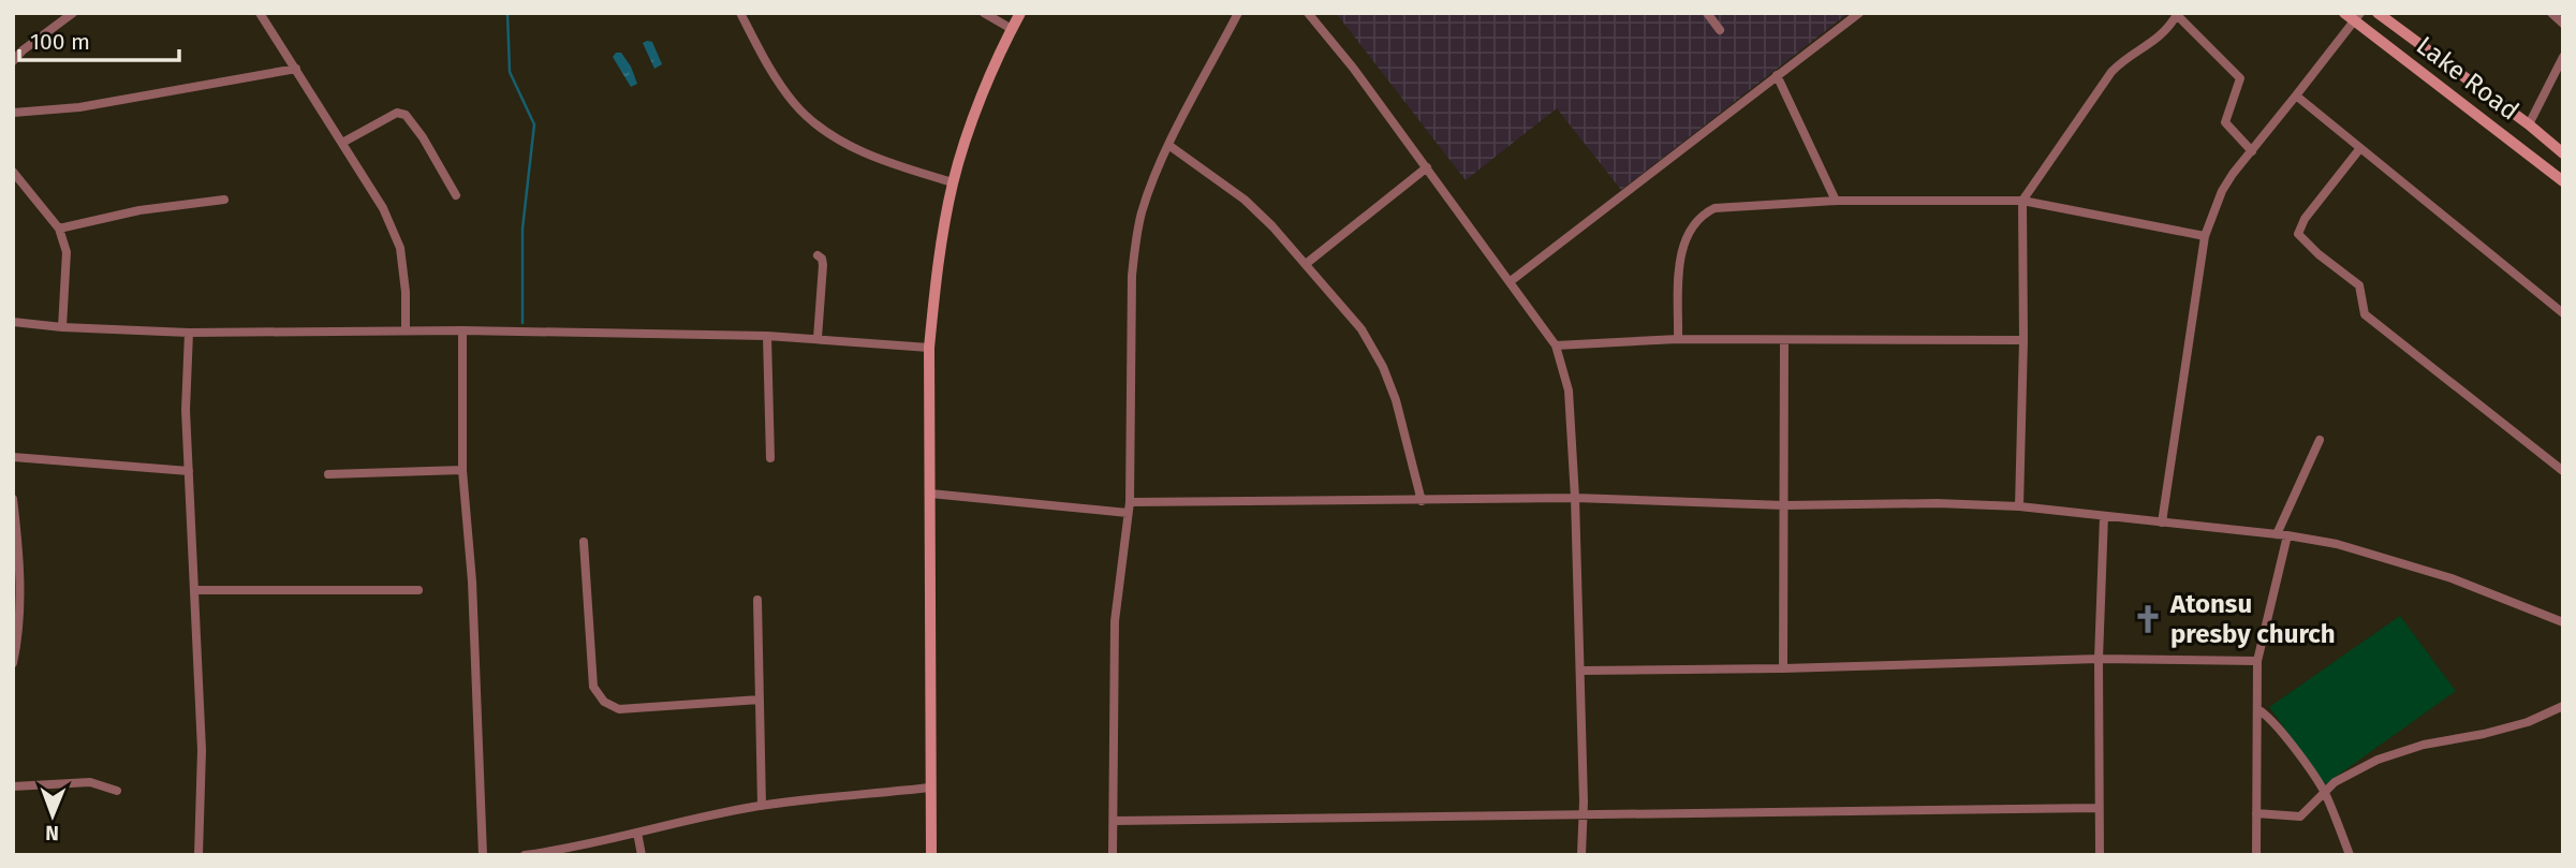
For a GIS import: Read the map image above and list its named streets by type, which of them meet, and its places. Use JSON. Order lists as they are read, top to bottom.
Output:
{
  "streets": {
    "street": ["Lake Road"]
  },
  "places": {
    "church": ["Atonsu presby church"]
  },
  "scale_bar": "100 m",
  "north": "bottom"
}
